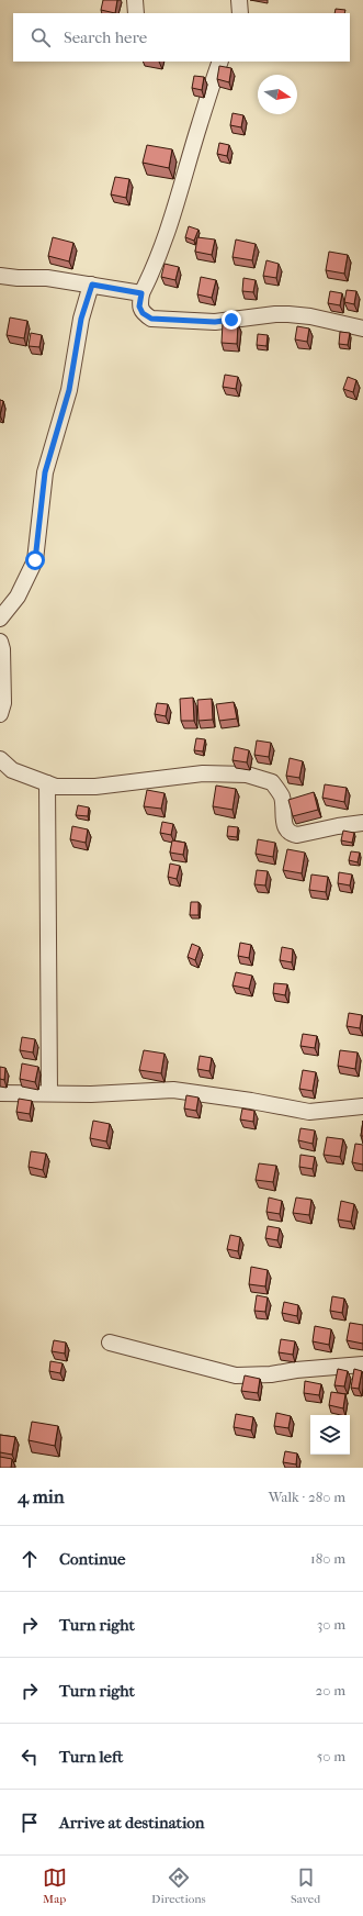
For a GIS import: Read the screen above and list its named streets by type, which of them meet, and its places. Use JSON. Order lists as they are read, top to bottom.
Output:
{
  "north": "right",
  "page": {
    "search": "Search here",
    "heading": ["4 min", "Walk · 280 m"],
    "list": [
      ["Continue", "180 m"],
      ["Turn right", "30 m"],
      ["Turn right", "20 m"],
      ["Turn left", "50 m"],
      "Arrive at destination"
    ],
    "nav": ["Map", "Directions", "Saved"]
  }
}
